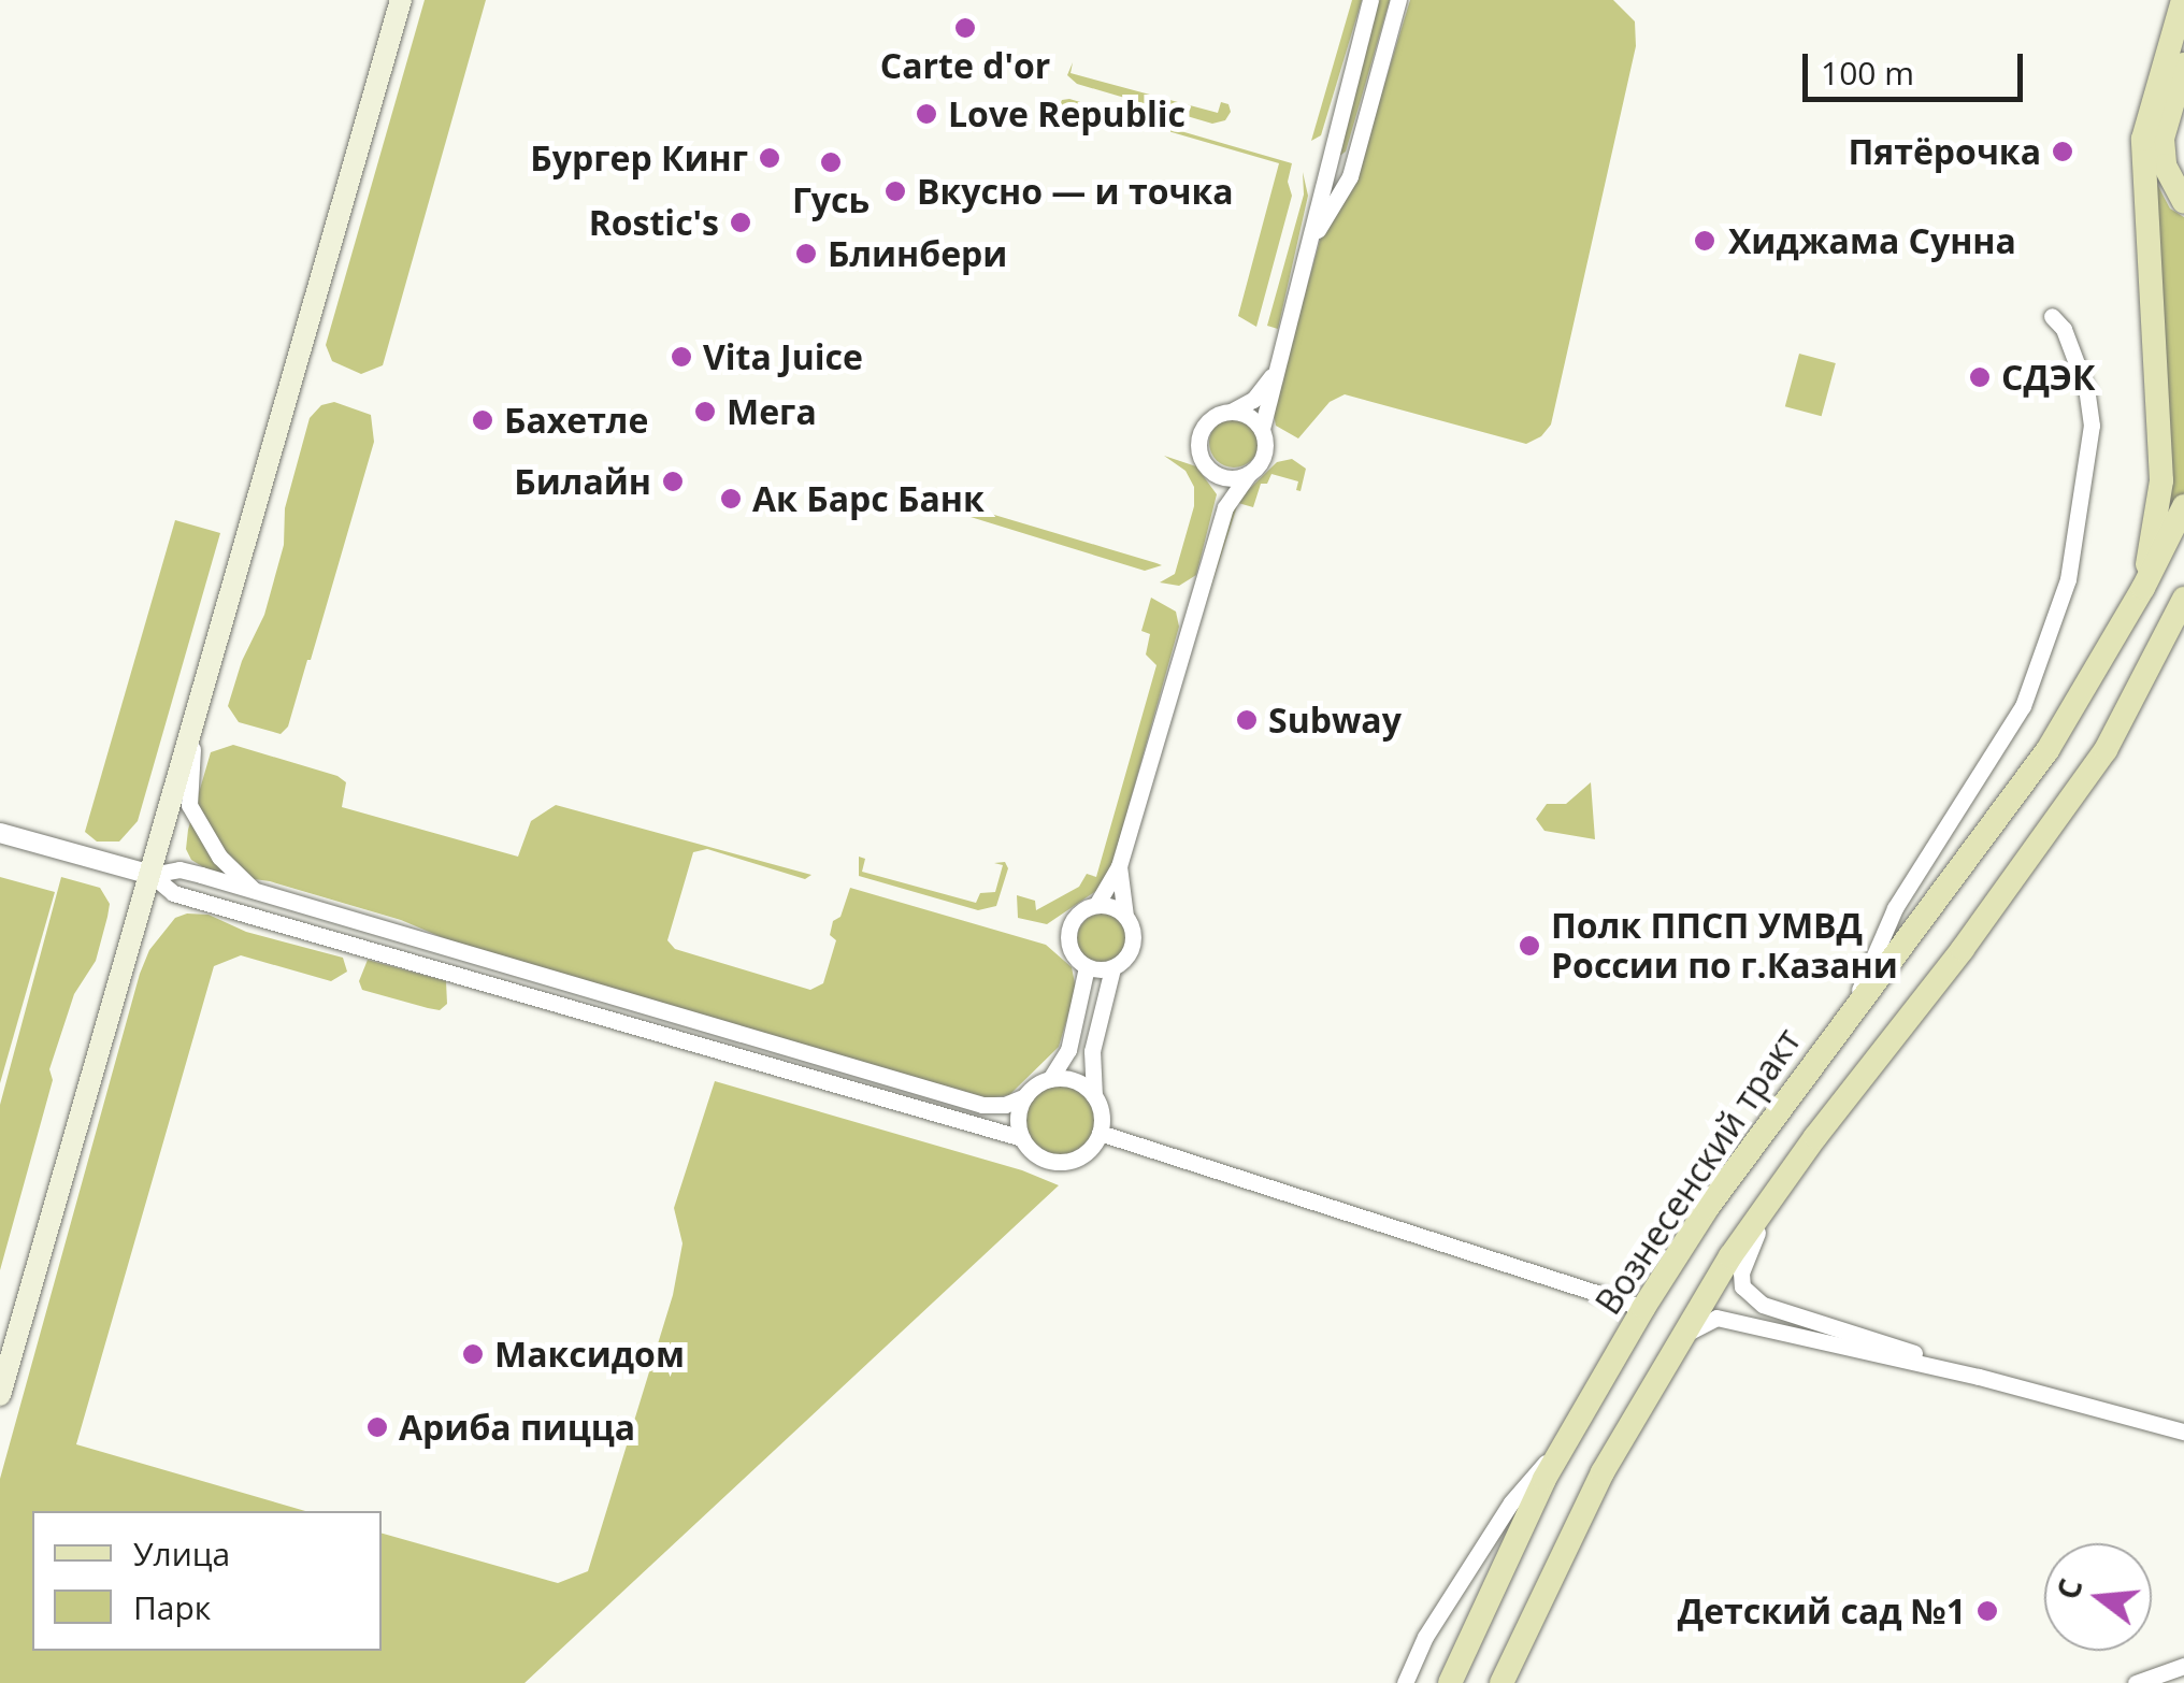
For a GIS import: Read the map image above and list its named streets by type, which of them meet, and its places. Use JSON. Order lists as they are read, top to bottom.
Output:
{
  "streets": {
    "main road": ["Вознесенский тракт"]
  },
  "places": [
    "Carte d'or",
    "Love Republic",
    "Пятёрочка",
    "Бургер Кинг",
    "Гусь",
    "Вкусно — и точка",
    "Rostic's",
    "Хиджама Сунна",
    "Блинбери",
    "Vita Juice",
    "СДЭК",
    "Мега",
    "Бахетле",
    "Билайн",
    "Ак Барс Банк",
    "Subway",
    "Полк ППСП УМВД России по г.Казани",
    "Максидом",
    "Ариба пицца",
    "Детский сад №1"
  ],
  "legend": ["Улица", "Парк"],
  "scale_bar": "100 m",
  "north": "left"
}
